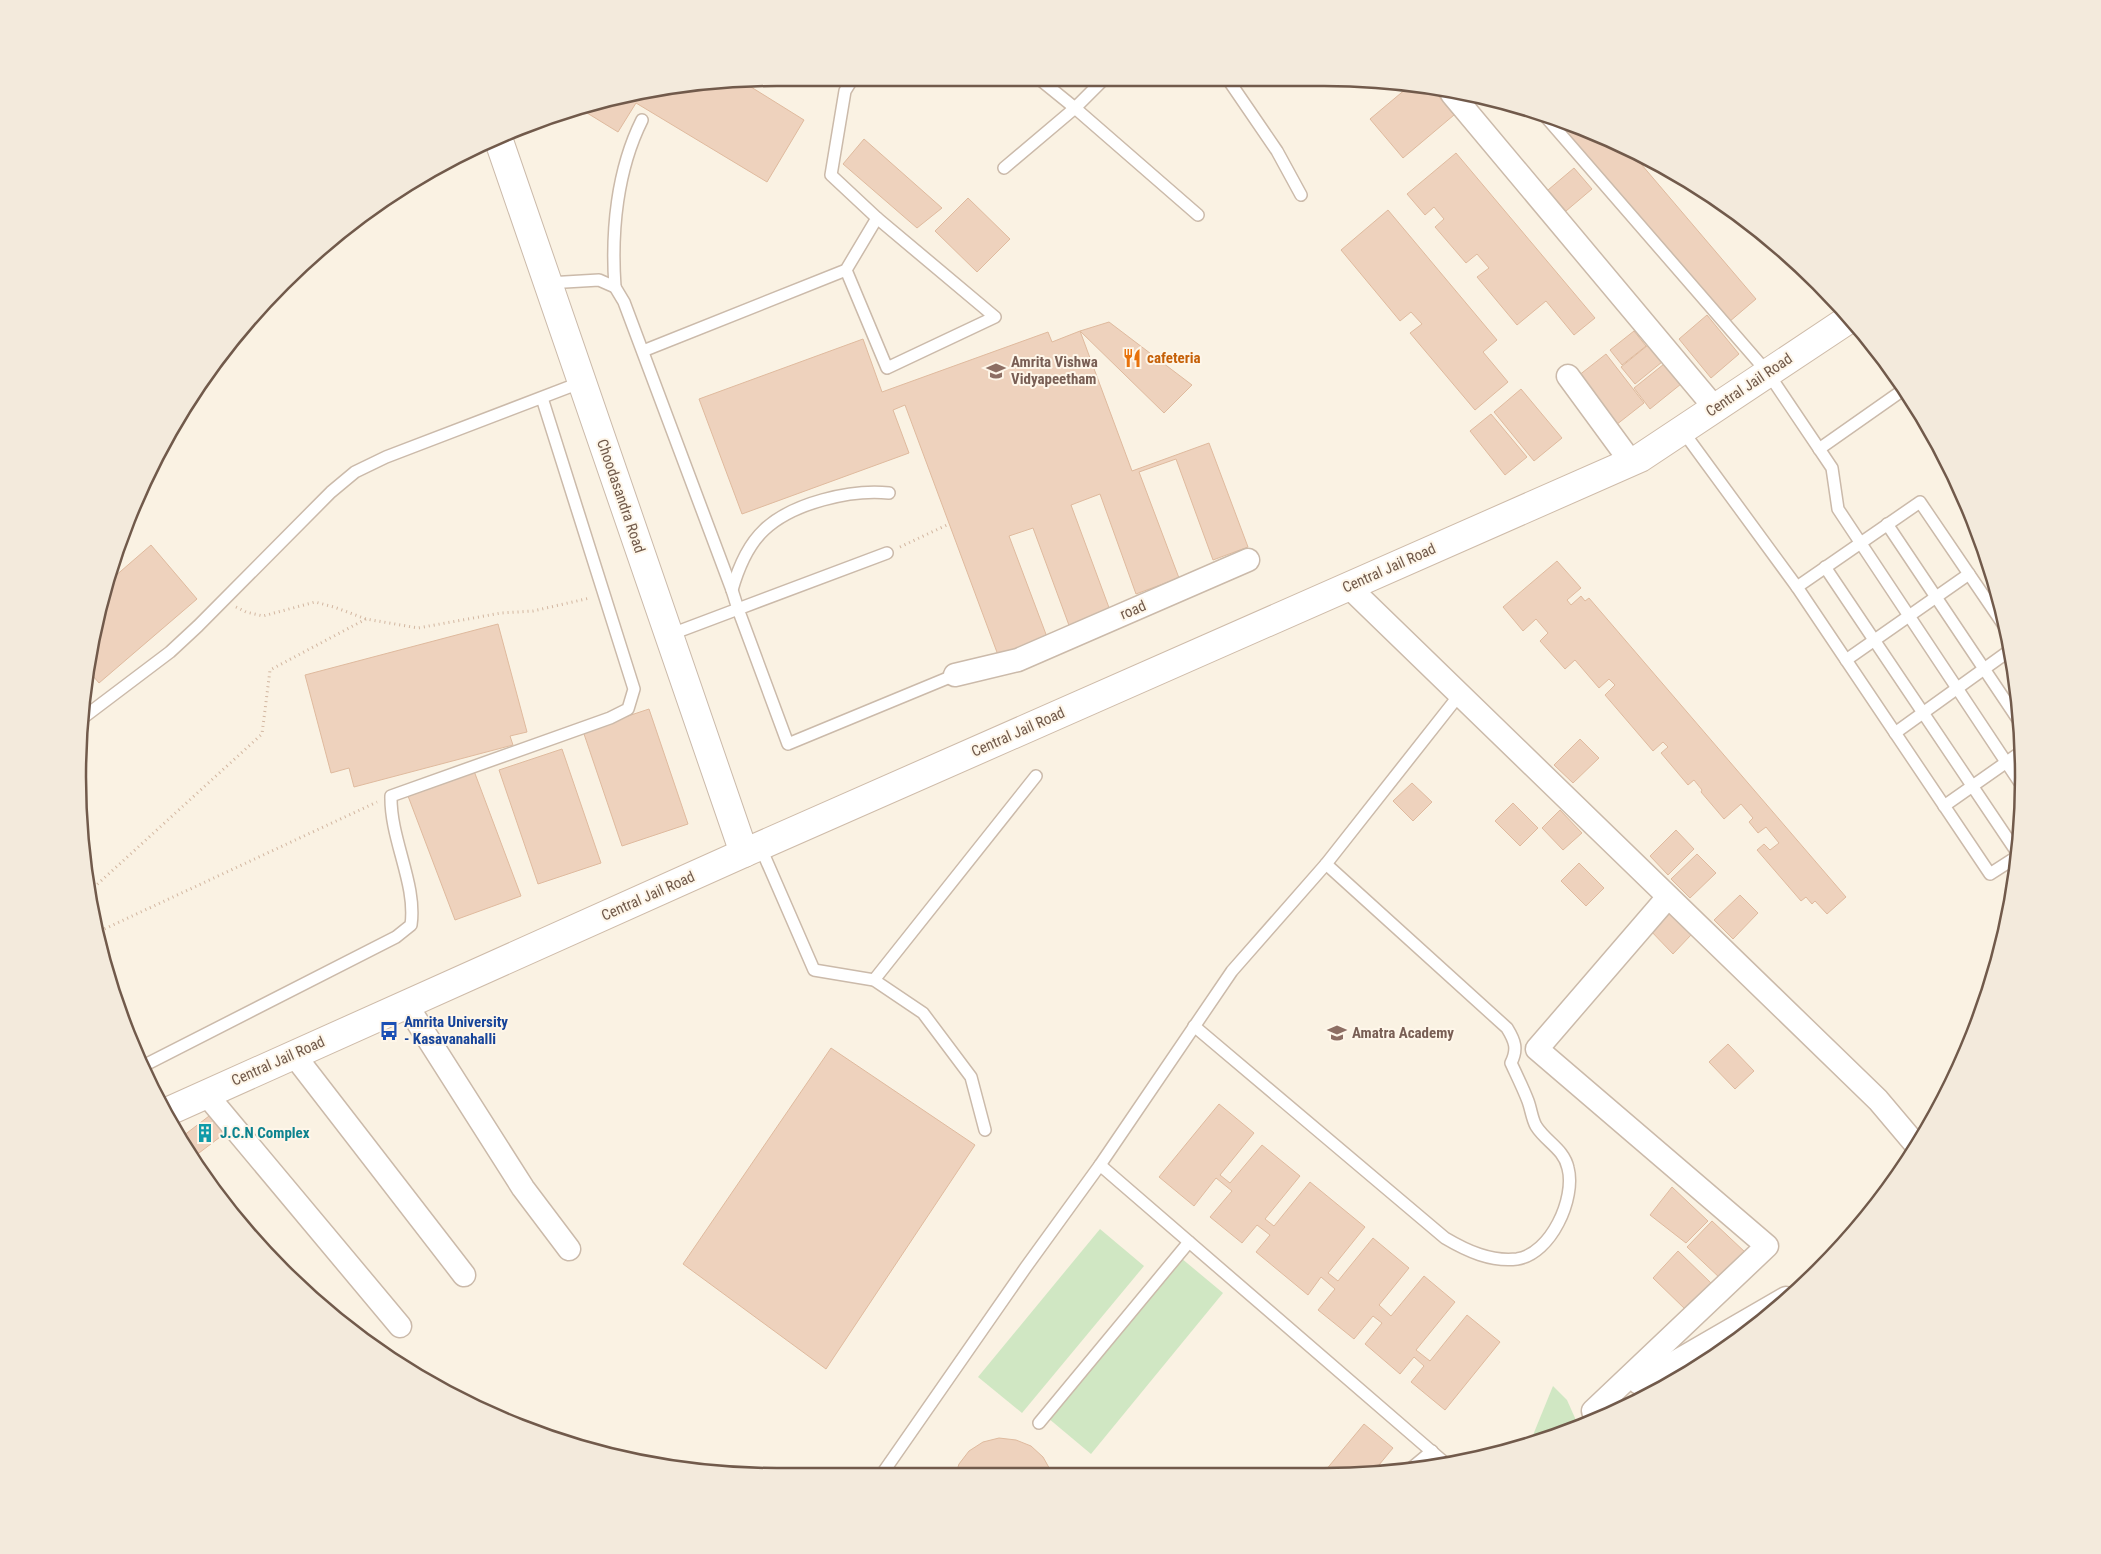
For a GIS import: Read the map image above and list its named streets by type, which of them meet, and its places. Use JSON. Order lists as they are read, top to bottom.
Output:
{
  "streets": {
    "main road": ["Central Jail Road", "Choodasandra Road"],
    "street": ["road"]
  },
  "crossings": [
    ["Central Jail Road", "Choodasandra Road"]
  ],
  "places": {
    "restaurant": ["cafeteria"],
    "school or university": ["Amrita Vishwa Vidyapeetham", "Amatra Academy"],
    "bus stop": ["Amrita University - Kasavanahalli"],
    "building": ["J.C.N Complex"]
  }
}
